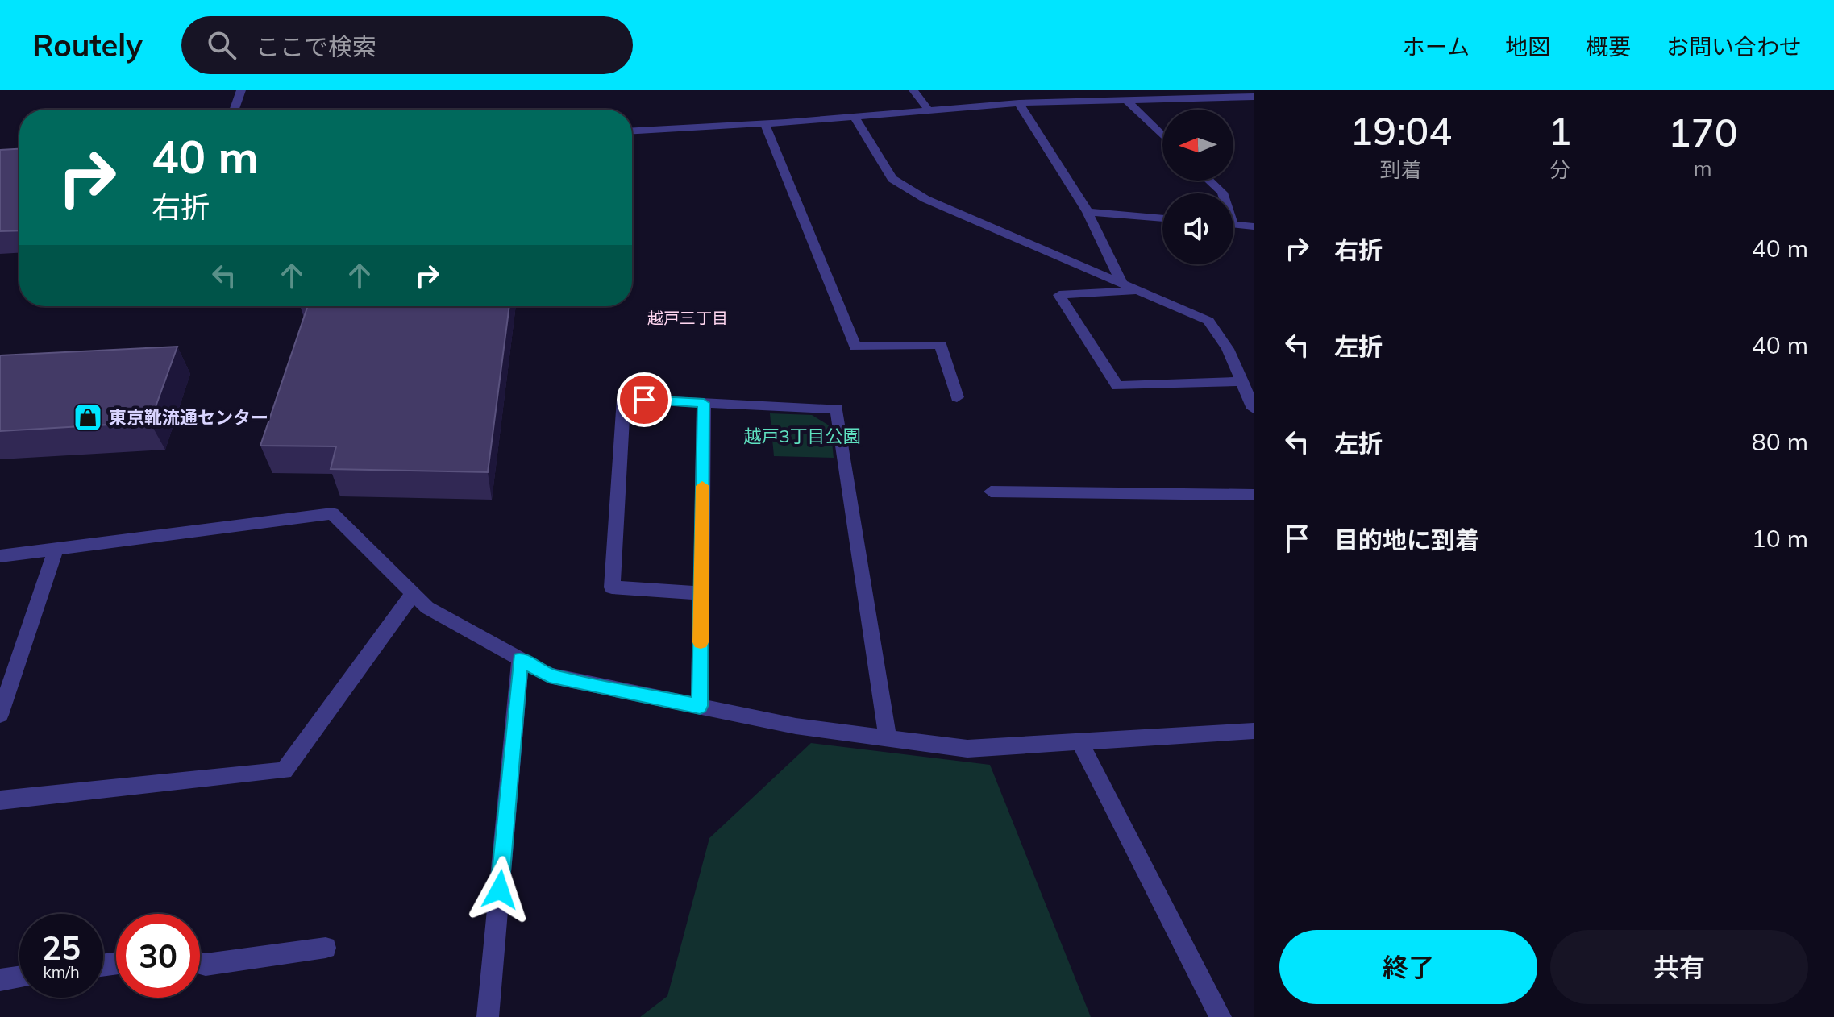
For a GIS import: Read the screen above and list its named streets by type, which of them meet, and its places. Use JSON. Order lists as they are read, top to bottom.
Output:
{
  "districts": ["越戸三丁目"],
  "parks": ["越戸3丁目公園"],
  "places": {
    "shop": ["東京靴流通センター"]
  },
  "north": "left",
  "page": {
    "header": "Routely",
    "search": "ここで検索",
    "nav": [
      "ホーム",
      "地図",
      "概要",
      "お問い合わせ"
    ],
    "eta": [
      "19:04",
      "到着",
      "1",
      "分",
      "170",
      "m"
    ],
    "turn": ["40 m", "右折"],
    "list": [
      {
        "name": "右折",
        "value": "40 m"
      },
      {
        "name": "左折",
        "value": "40 m"
      },
      {
        "name": "左折",
        "value": "80 m"
      },
      {
        "name": "目的地に到着",
        "value": "10 m"
      }
    ],
    "speed": "25 km/h",
    "limit": "30",
    "buttons": ["終了", "共有"]
  }
}
